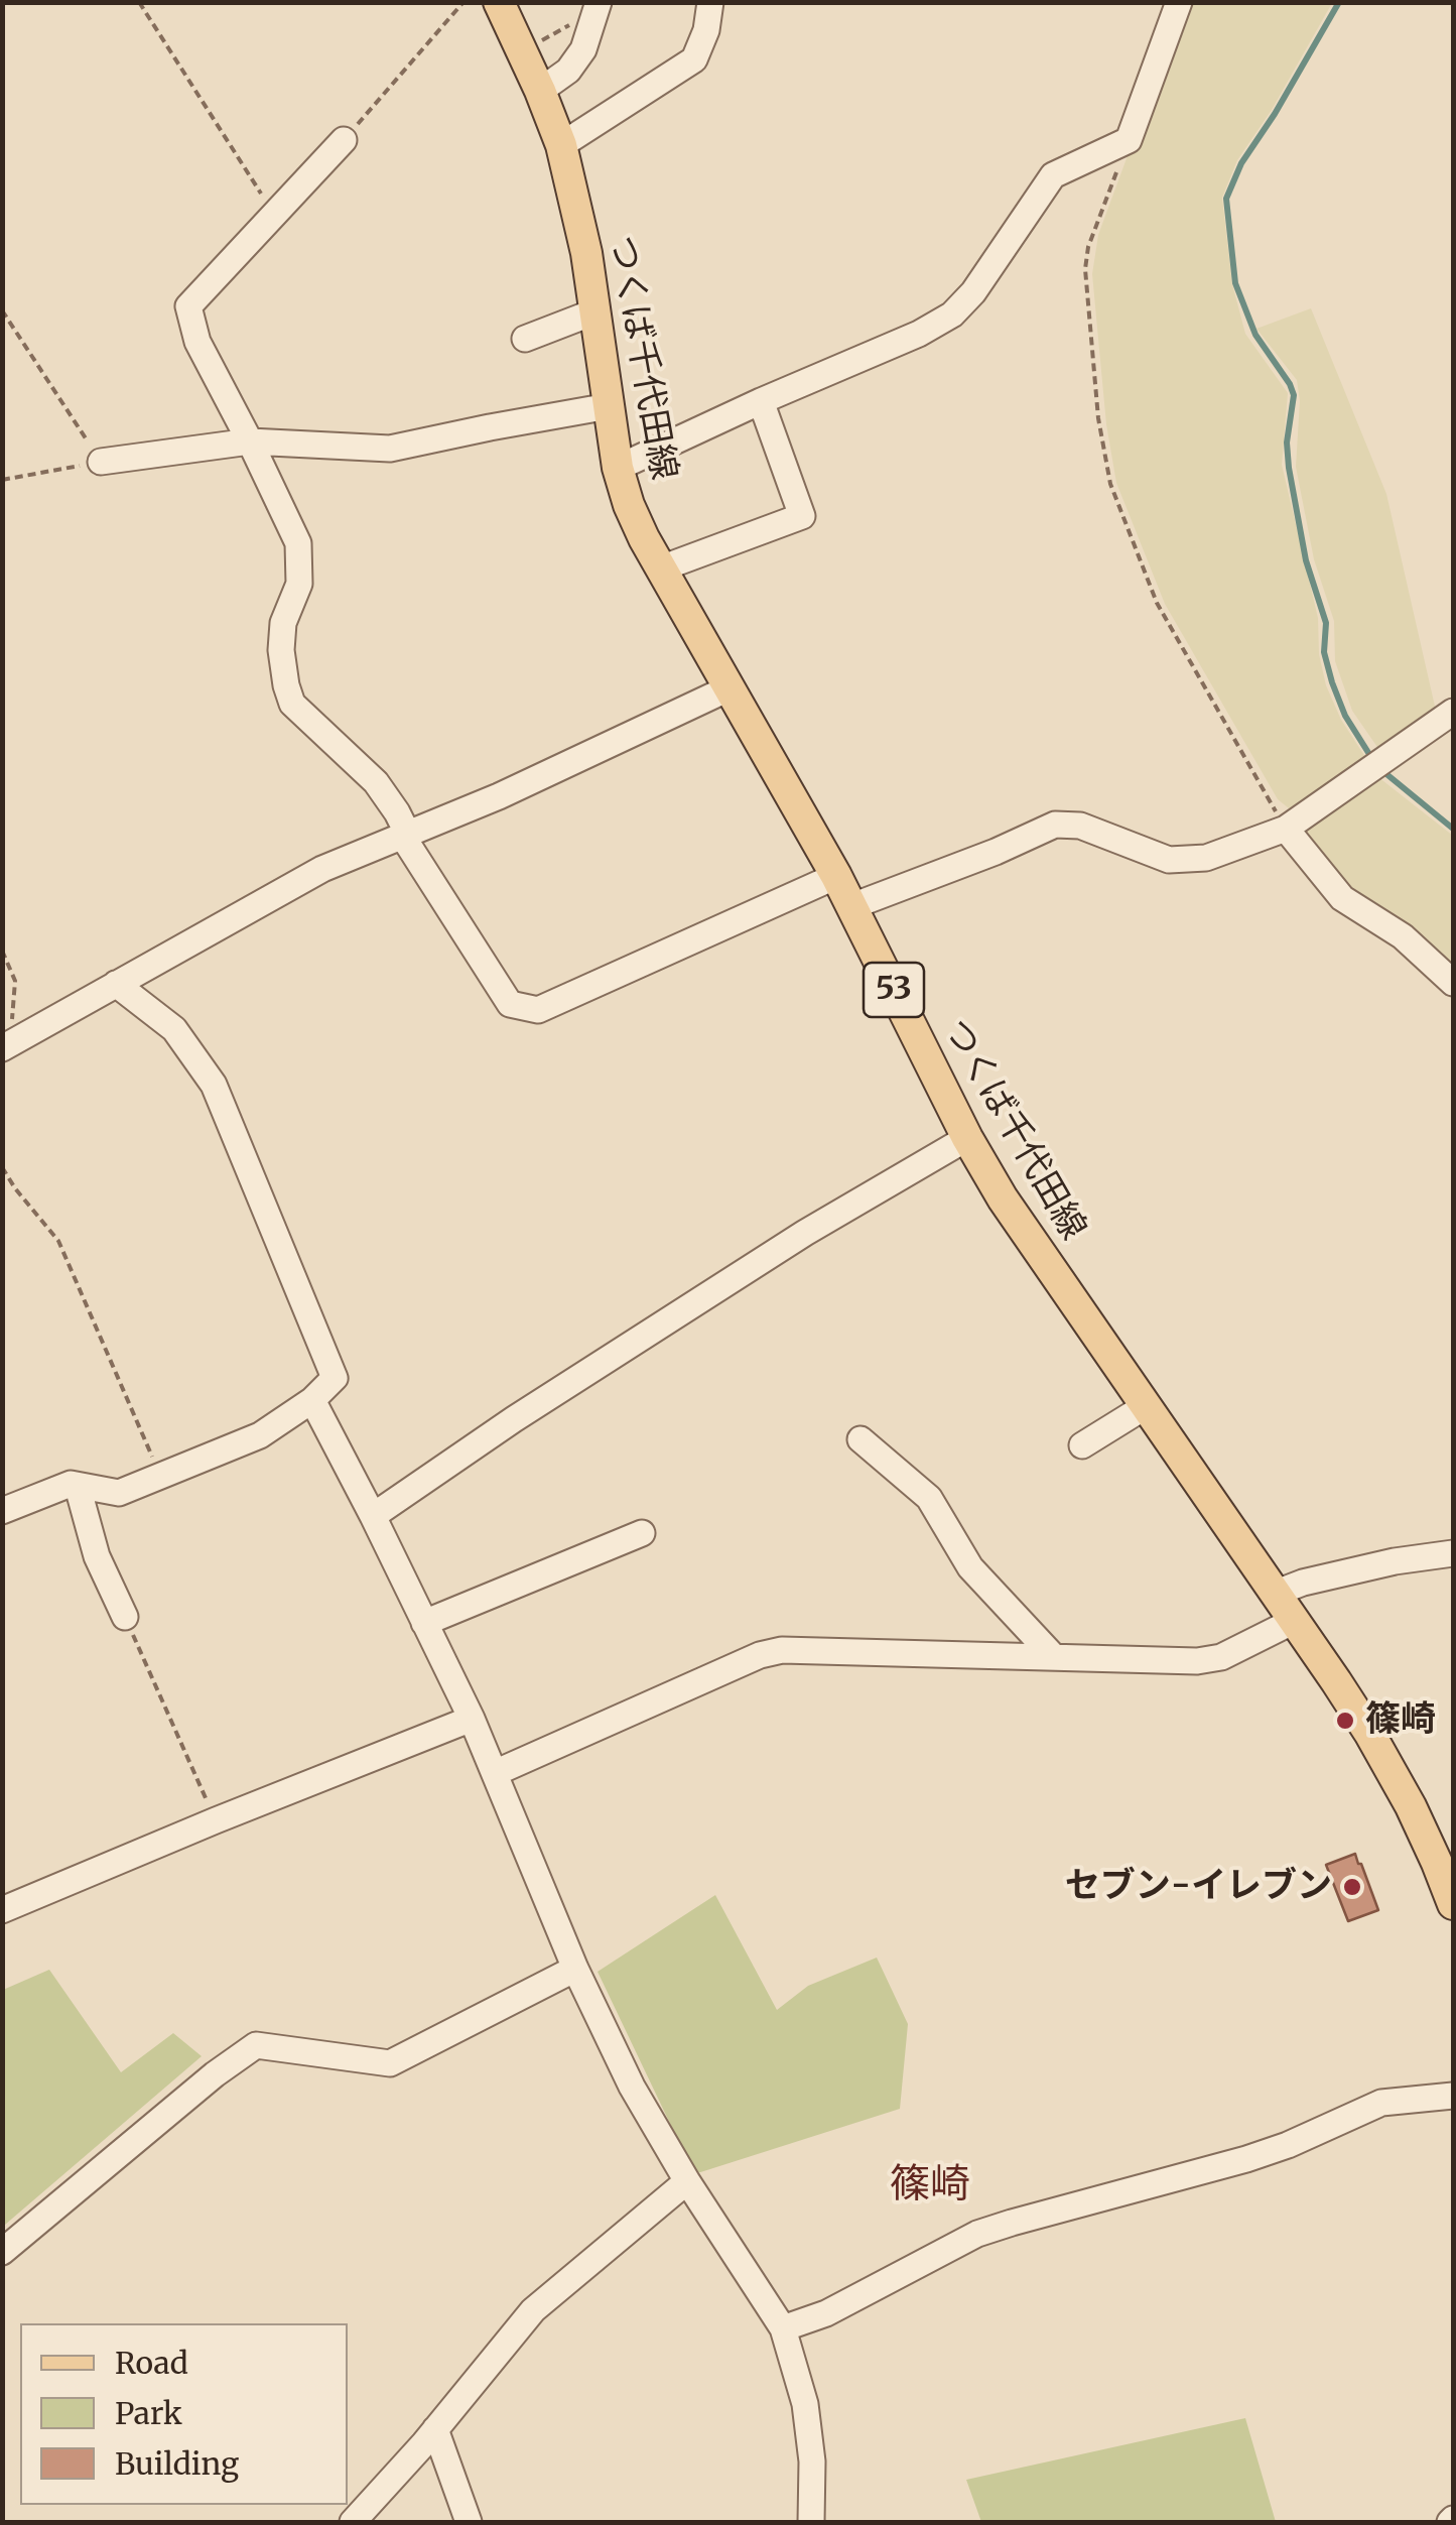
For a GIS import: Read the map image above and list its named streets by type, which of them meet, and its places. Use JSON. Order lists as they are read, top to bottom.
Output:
{
  "streets": {
    "main road": ["つくば千代田線", "53"]
  },
  "districts": ["篠崎"],
  "places": ["篠崎", "セブン-イレブン"],
  "legend": ["Road", "Park", "Building"]
}
